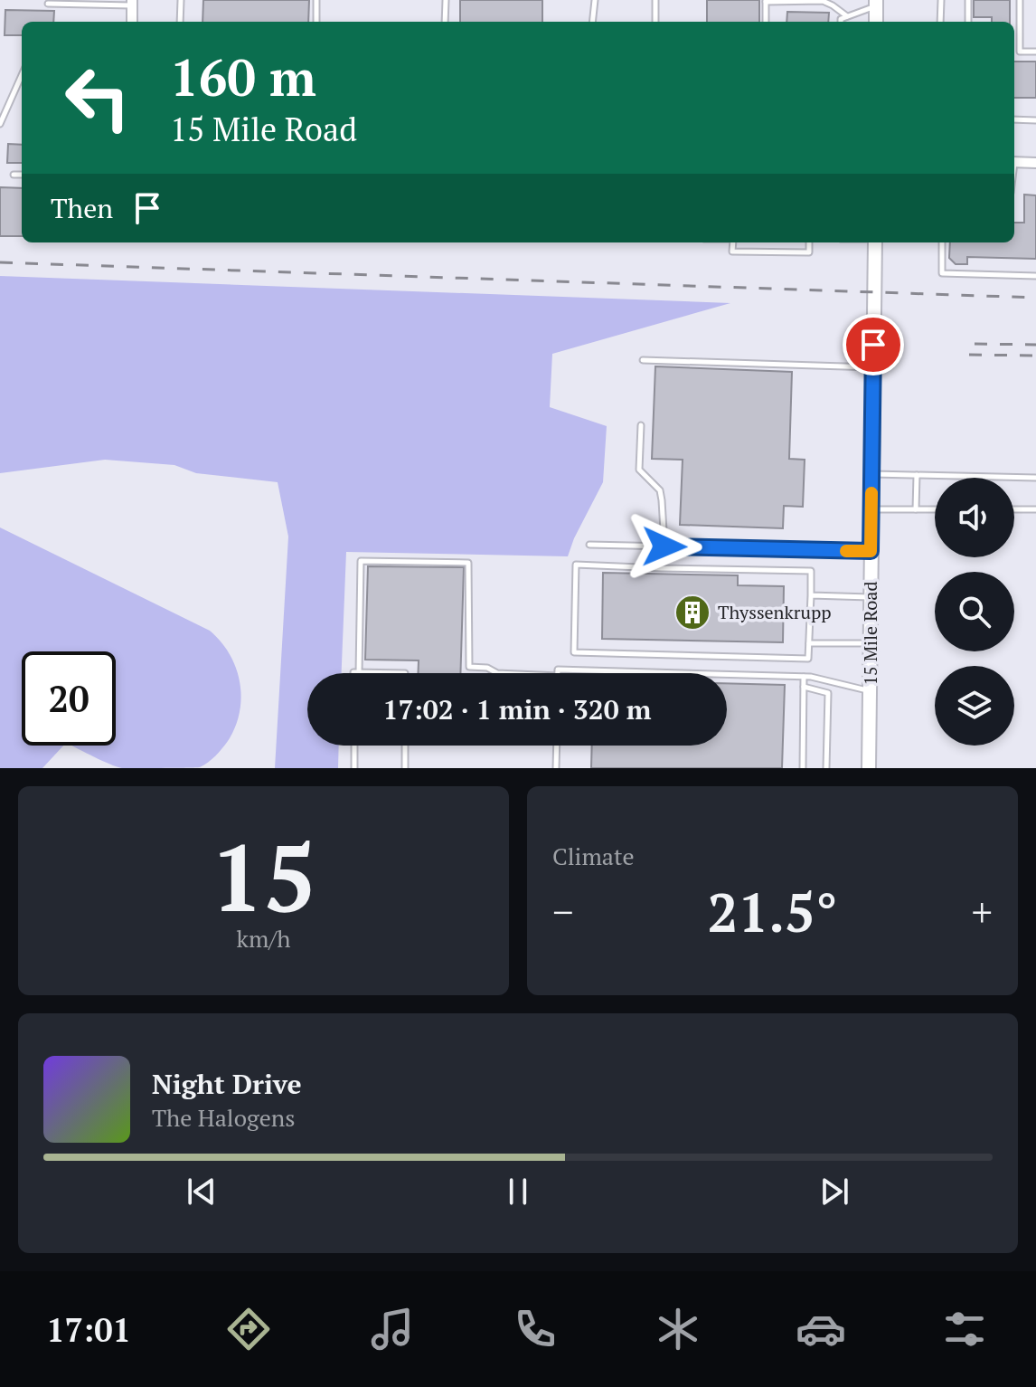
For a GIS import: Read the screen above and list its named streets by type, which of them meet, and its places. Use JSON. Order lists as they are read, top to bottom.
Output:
{
  "streets": {
    "main road": ["15 Mile Road"]
  },
  "places": {
    "building": ["Thyssenkrupp"]
  },
  "page": {
    "turn": ["160 m", "15 Mile Road"],
    "then": "Then",
    "limit": "20",
    "trip": "17:02 · 1 min · 320 m",
    "tile": [
      ["15", "km/h"],
      "Climate"
    ],
    "heat": ["−", "21.5°", "+"],
    "song": ["Night Drive", "The Halogens"],
    "tabs": "17:01"
  }
}
